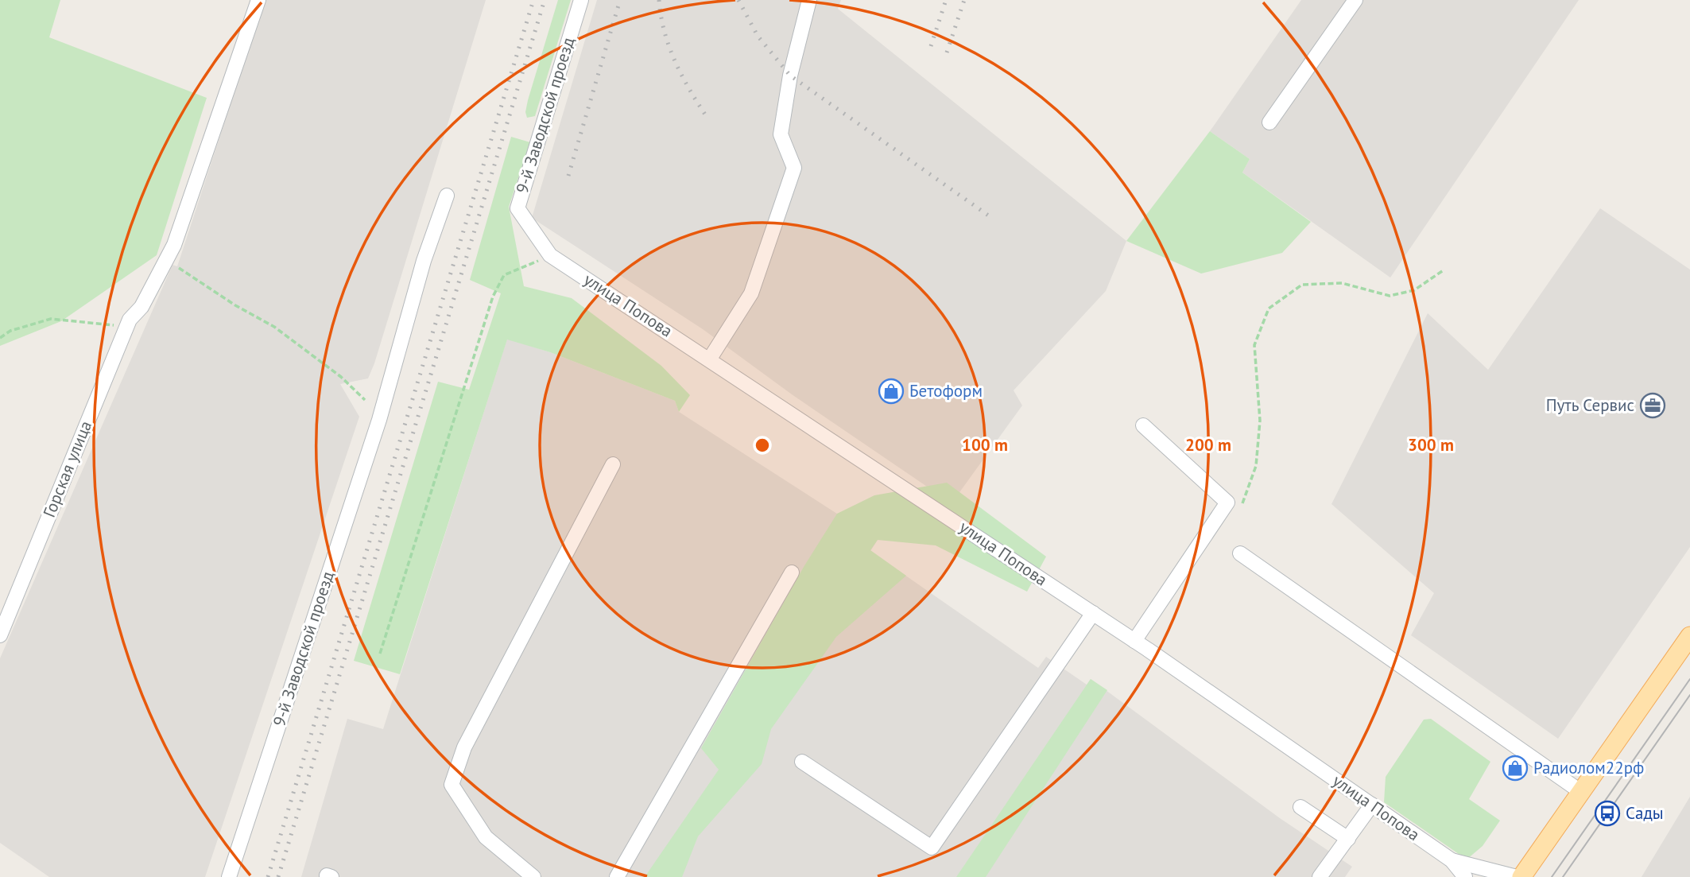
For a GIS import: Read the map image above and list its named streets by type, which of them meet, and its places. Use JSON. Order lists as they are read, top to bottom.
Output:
{
  "streets": {
    "street": ["9-й Заводской проезд", "улица Попова", "Горская улица"]
  },
  "crossings": [
    ["9-й Заводской проезд", "улица Попова"]
  ],
  "places": {
    "shop": ["Бетоформ", "Радиолом22рф"],
    "office": ["Путь Сервис"],
    "bus stop": ["Сады"]
  },
  "rings": ["100 m", "200 m", "300 m"]
}
